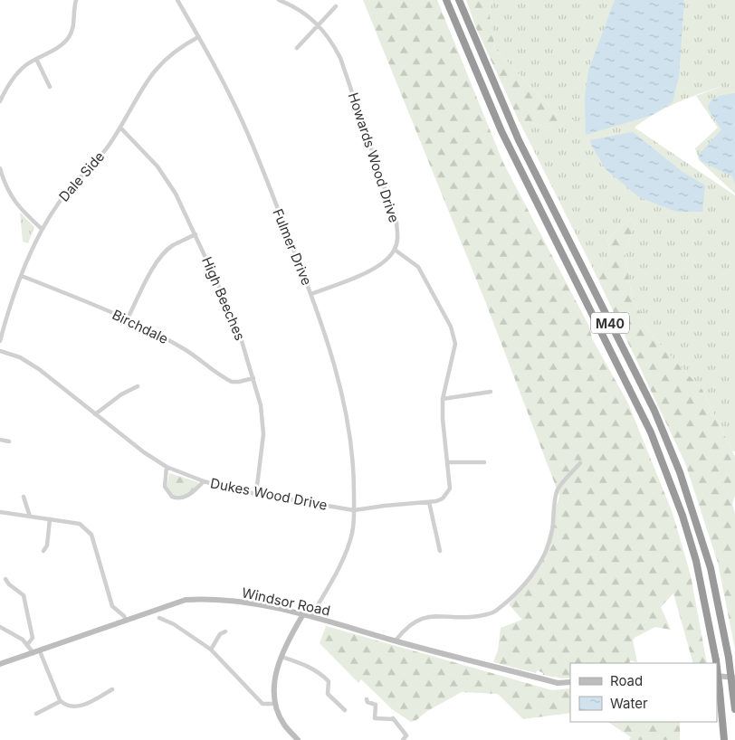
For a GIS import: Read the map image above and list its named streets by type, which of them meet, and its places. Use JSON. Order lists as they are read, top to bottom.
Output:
{
  "streets": {
    "highway": ["M40"],
    "main road": ["Windsor Road"],
    "street": [
      "Howards Wood Drive",
      "Dale Side",
      "Fulmer Drive",
      "High Beeches",
      "Birchdale",
      "Dukes Wood Drive"
    ]
  },
  "crossings": [
    ["Dale Side", "Fulmer Drive"],
    ["Dale Side", "High Beeches"],
    ["Dale Side", "Birchdale"],
    ["Fulmer Drive", "Dukes Wood Drive"],
    ["High Beeches", "Birchdale"],
    ["High Beeches", "Dukes Wood Drive"]
  ],
  "legend": ["Road", "Water"]
}
